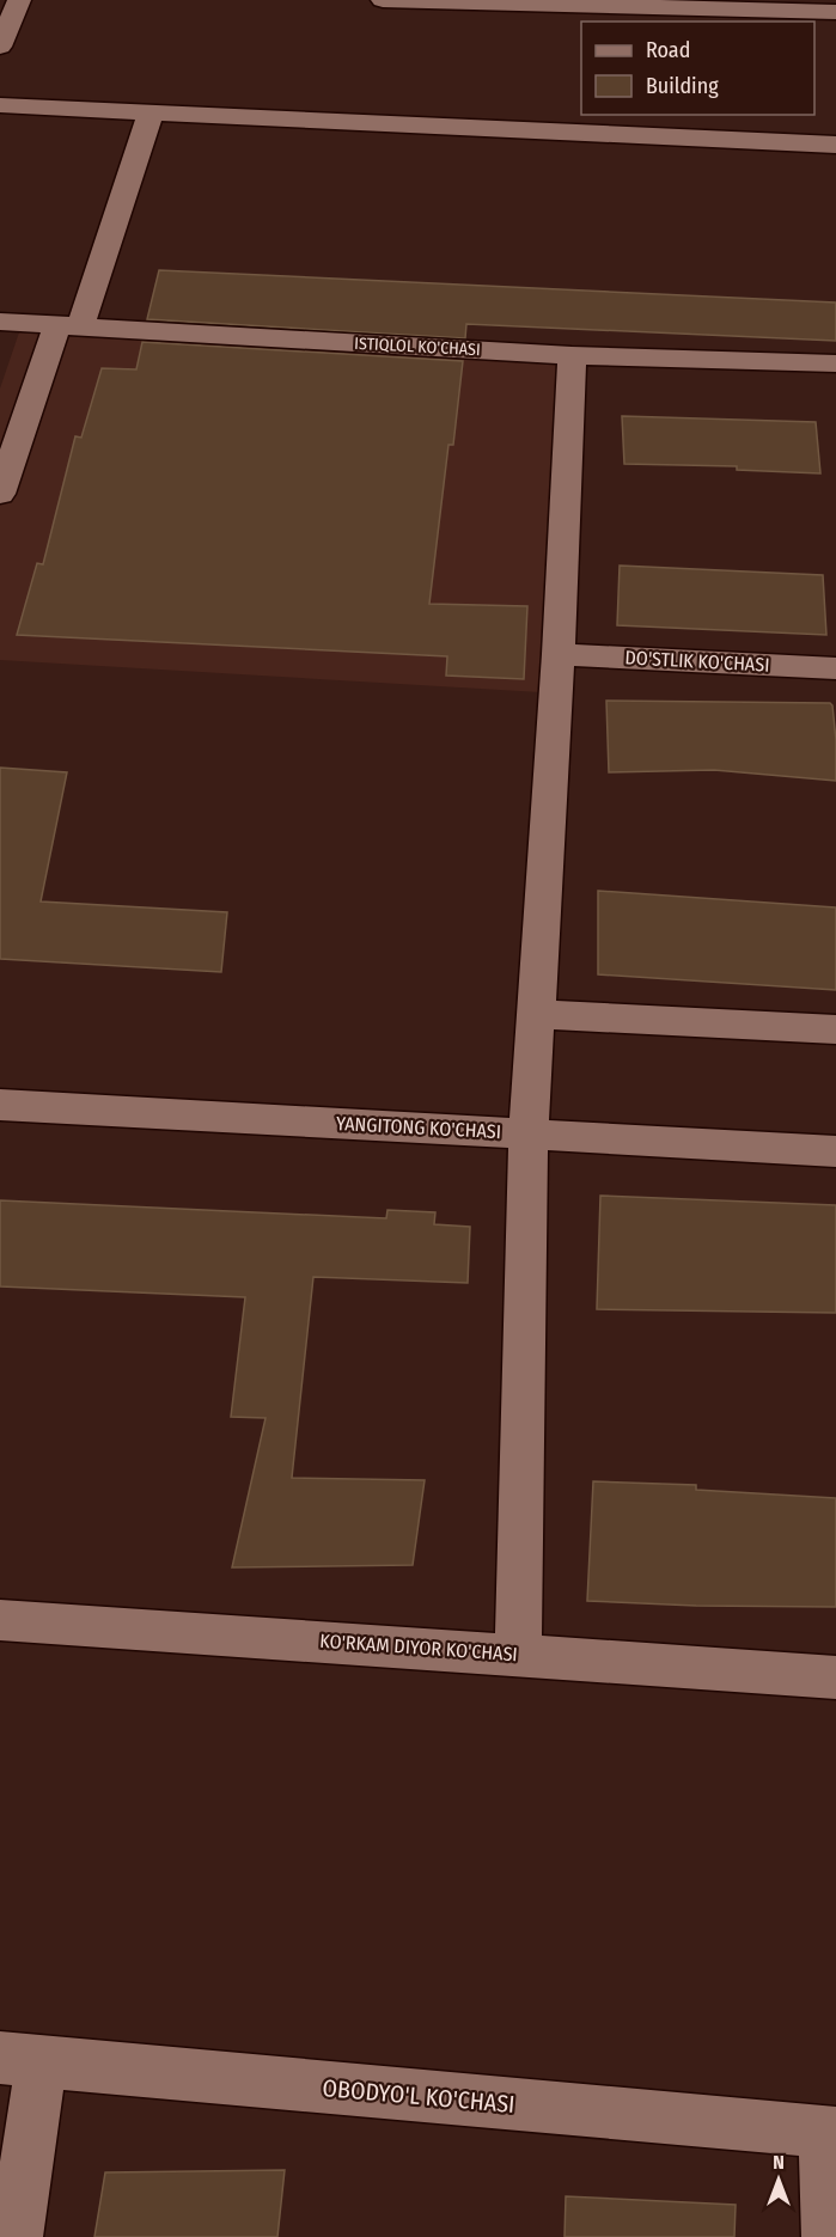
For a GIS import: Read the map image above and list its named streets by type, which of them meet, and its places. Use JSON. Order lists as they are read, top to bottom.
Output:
{
  "streets": {
    "street": [
      "ISTIQLOL KO'CHASI",
      "DO'STLIK KO'CHASI",
      "YANGITONG KO'CHASI",
      "KO'RKAM DIYOR KO'CHASI",
      "OBODYO'L KO'CHASI"
    ]
  },
  "legend": ["Road", "Building"],
  "north": "top"
}
